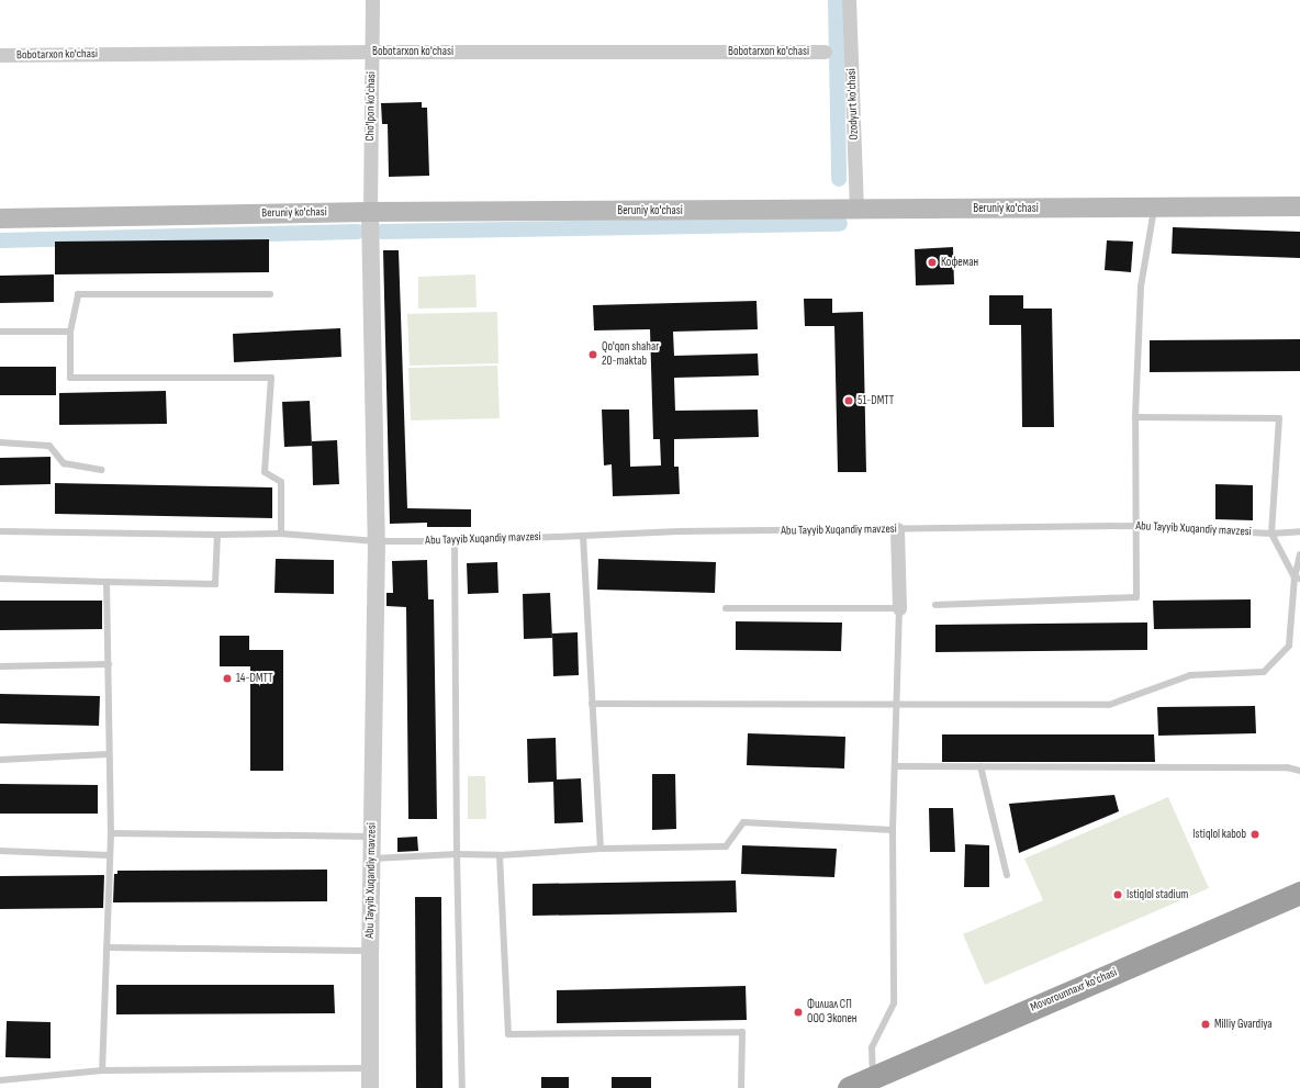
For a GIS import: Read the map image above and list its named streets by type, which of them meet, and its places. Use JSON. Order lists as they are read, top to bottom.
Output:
{
  "streets": {
    "highway": ["Movorounnaxr ko'chasi"],
    "main road": ["Beruniy ko'chasi"],
    "street": [
      "Bobotarxon ko'chasi",
      "Ozodyurt ko'chasi",
      "Cho'lpon ko'chasi",
      "Abu Tayyib Xuqandiy mavzesi"
    ]
  },
  "crossings": [
    ["Bobotarxon ko'chasi", "Cho'lpon ko'chasi"],
    ["Ozodyurt ko'chasi", "Beruniy ko'chasi"],
    ["Cho'lpon ko'chasi", "Beruniy ko'chasi"],
    ["Cho'lpon ko'chasi", "Abu Tayyib Xuqandiy mavzesi"],
    ["Beruniy ko'chasi", "Abu Tayyib Xuqandiy mavzesi"]
  ],
  "places": [
    "Кофеман",
    "Qo'qon shahar 20-maktab",
    "51-DMTT",
    "14-DMTT",
    "Istiqlol kabob",
    "Istiqlol stadium",
    "Филиал СП ООО Экопен",
    "Milliy Gvardiya"
  ]
}
